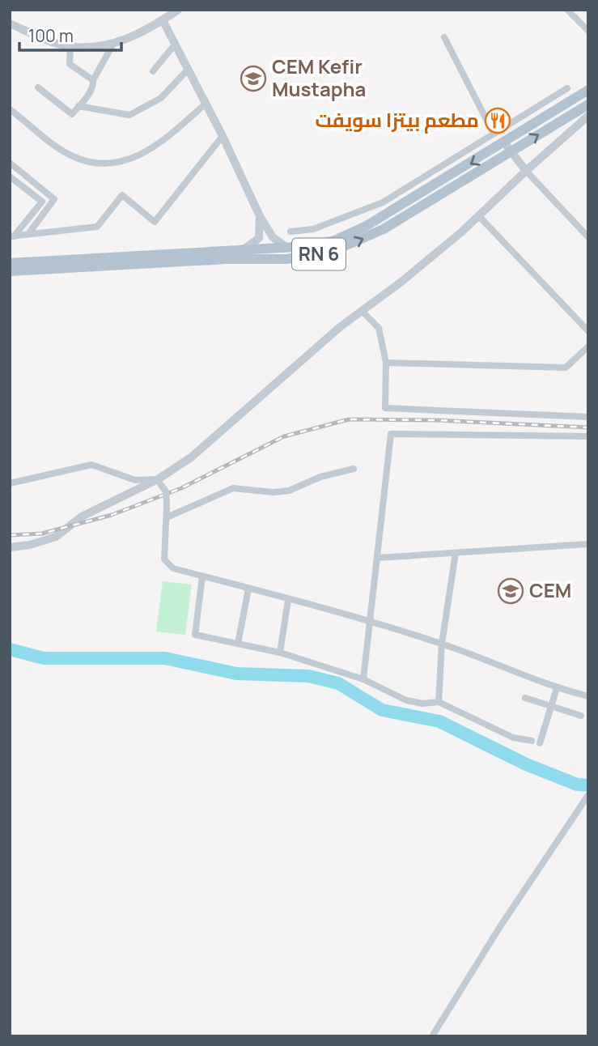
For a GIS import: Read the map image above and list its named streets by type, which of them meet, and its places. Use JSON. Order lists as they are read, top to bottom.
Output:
{
  "streets": {
    "main road": ["RN 6"]
  },
  "places": {
    "school or university": ["CEM Kefir Mustapha", "CEM"],
    "restaurant": ["مطعم بيتزا سويفت"]
  },
  "scale_bar": "100 m"
}
